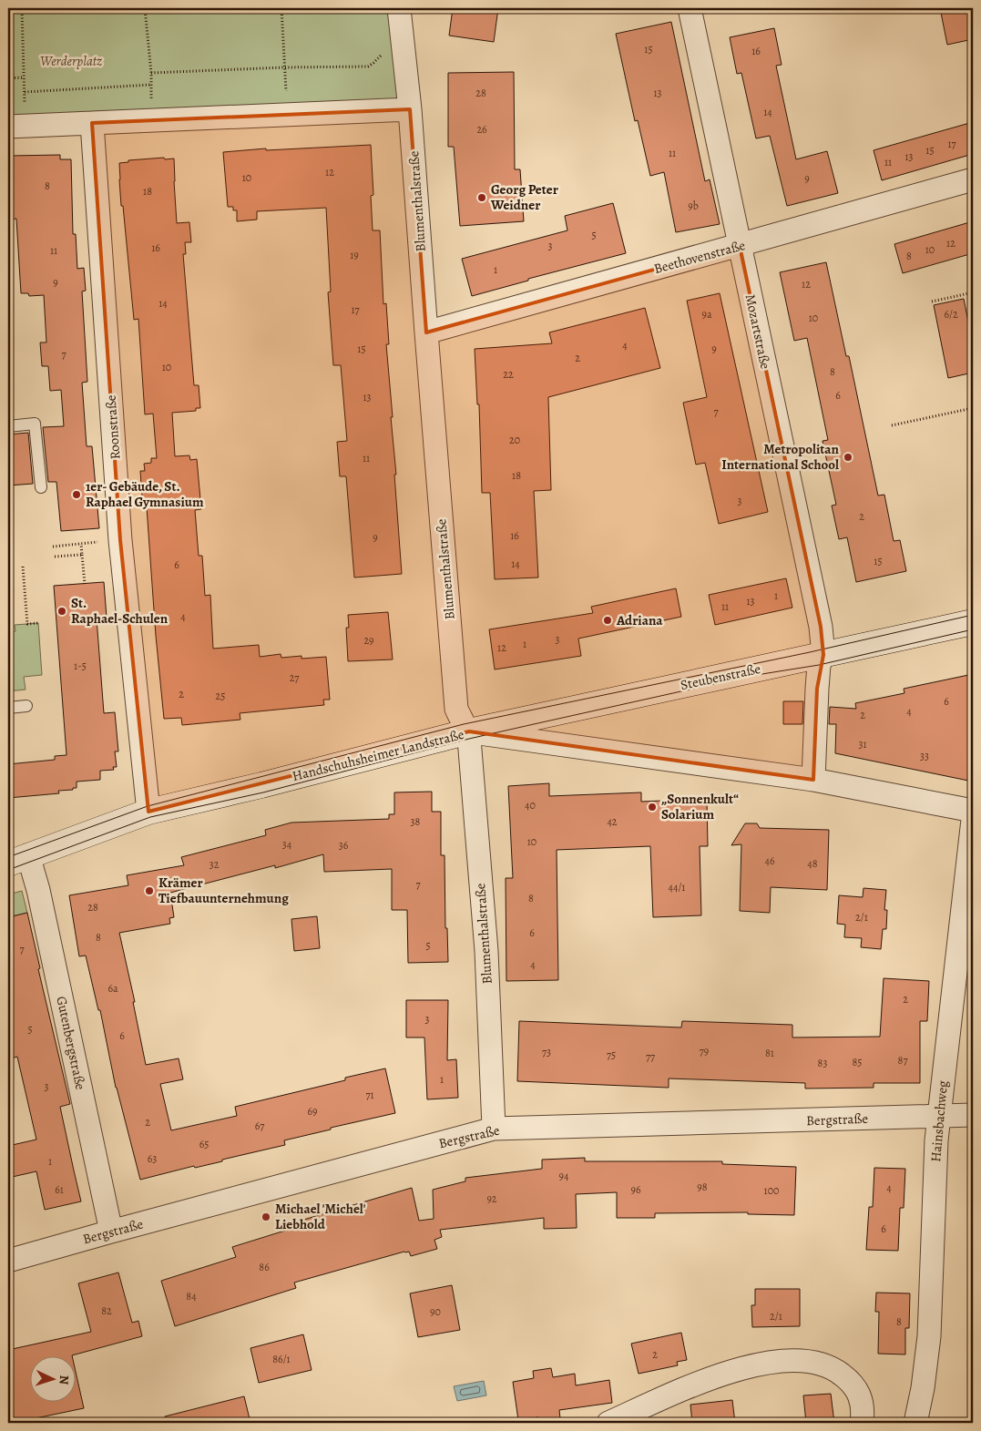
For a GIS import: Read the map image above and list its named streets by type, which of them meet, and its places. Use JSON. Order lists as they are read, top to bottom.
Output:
{
  "streets": {
    "main road": ["Steubenstraße", "Handschuhsheimer Landstraße"],
    "street": [
      "Blumenthalstraße",
      "Beethovenstraße",
      "Mozartstraße",
      "Roonstraße",
      "Gutenbergstraße",
      "Bergstraße",
      "Hainsbachweg"
    ]
  },
  "crossings": [
    ["Blumenthalstraße", "Beethovenstraße"],
    ["Blumenthalstraße", "Steubenstraße"],
    ["Blumenthalstraße", "Handschuhsheimer Landstraße"],
    ["Blumenthalstraße", "Bergstraße"],
    ["Beethovenstraße", "Mozartstraße"],
    ["Mozartstraße", "Steubenstraße"],
    ["Roonstraße", "Handschuhsheimer Landstraße"],
    ["Steubenstraße", "Handschuhsheimer Landstraße"],
    ["Handschuhsheimer Landstraße", "Gutenbergstraße"],
    ["Gutenbergstraße", "Bergstraße"],
    ["Bergstraße", "Hainsbachweg"]
  ],
  "parks": ["Werderplatz"],
  "places": [
    "Georg Peter Weidner",
    "Metropolitan International School",
    "1er- Gebäude, St. Raphael Gymnasium",
    "St. Raphael-Schulen",
    "Adriana",
    "„Sonnenkult“ Solarium",
    "Krämer Tiefbauunternehmung",
    "Michael 'Michel' Liebhold"
  ],
  "house_numbers": [
    "15",
    "16",
    "28",
    "13",
    "14",
    "26",
    "17",
    "15",
    "11",
    "13",
    "11",
    "12",
    "10",
    "9",
    "8",
    "18",
    "9b",
    "5",
    "12",
    "3",
    "16",
    "10",
    "11",
    "19",
    "8",
    "1",
    "9",
    "12",
    "14",
    "17",
    "9a",
    "6/2",
    "10",
    "4",
    "15",
    "9",
    "7",
    "2",
    "10",
    "8",
    "22",
    "6",
    "13",
    "7",
    "20",
    "11",
    "18",
    "3",
    "2",
    "16",
    "9",
    "15",
    "14",
    "6",
    "1",
    "13",
    "11",
    "4",
    "3",
    "29",
    "1",
    "12",
    "1-5",
    "27",
    "2",
    "25",
    "6",
    "4",
    "2",
    "31",
    "33",
    "40",
    "38",
    "42",
    "10",
    "34",
    "36",
    "46",
    "48",
    "32",
    "7",
    "44/1",
    "8",
    "28",
    "2/1",
    "6",
    "8",
    "5",
    "7",
    "4",
    "6a",
    "2",
    "3",
    "5",
    "6",
    "79",
    "73",
    "81",
    "75",
    "77",
    "87",
    "85",
    "83",
    "1",
    "3",
    "71",
    "69",
    "2",
    "67",
    "65",
    "63",
    "1",
    "94",
    "98",
    "4",
    "61",
    "96",
    "100",
    "92",
    "6",
    "86",
    "84",
    "82",
    "90",
    "2/1",
    "8",
    "2",
    "86/1"
  ],
  "north": "right"
}
